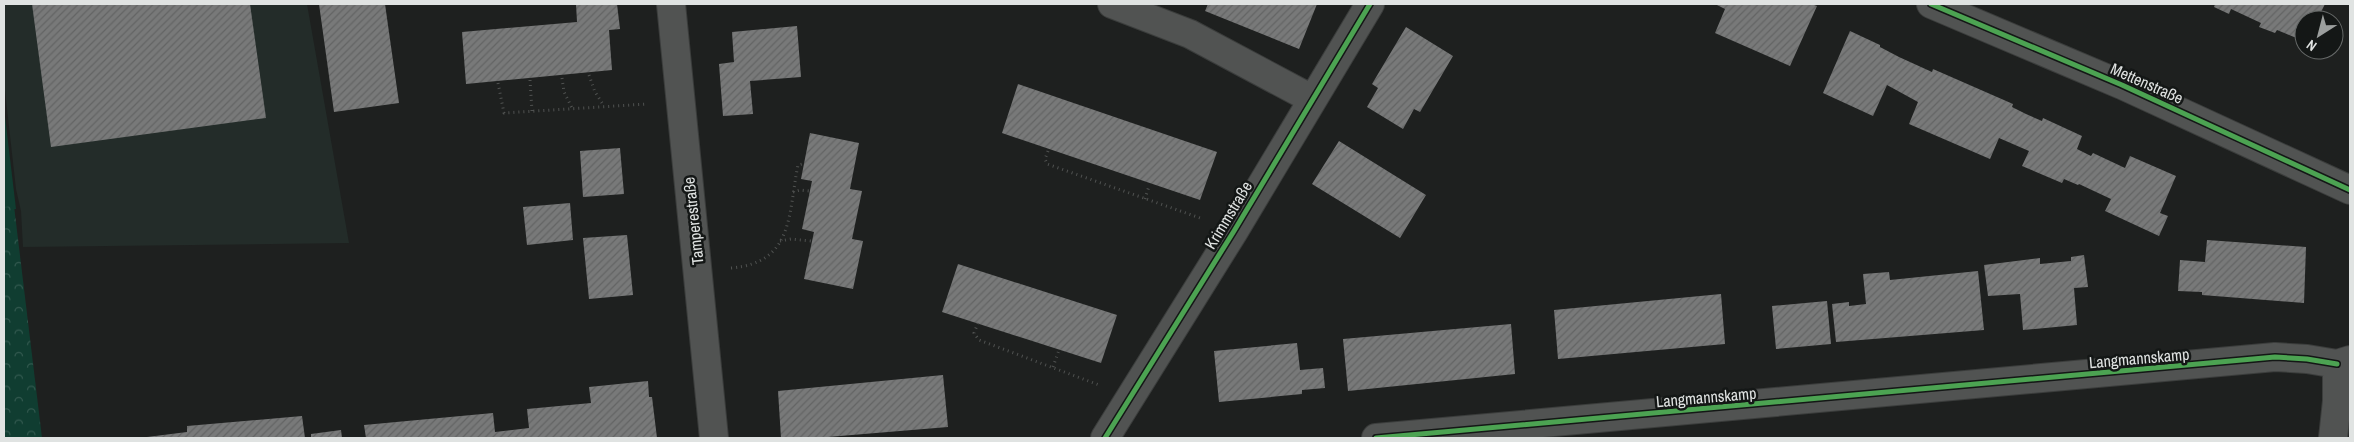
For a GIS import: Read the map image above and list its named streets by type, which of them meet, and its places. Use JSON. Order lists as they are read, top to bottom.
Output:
{
  "streets": {
    "street": [
      "Mettenstraße",
      "Krimmstraße",
      "Tamperestraße",
      "Langmannskamp"
    ]
  },
  "north": "bottom left"
}
